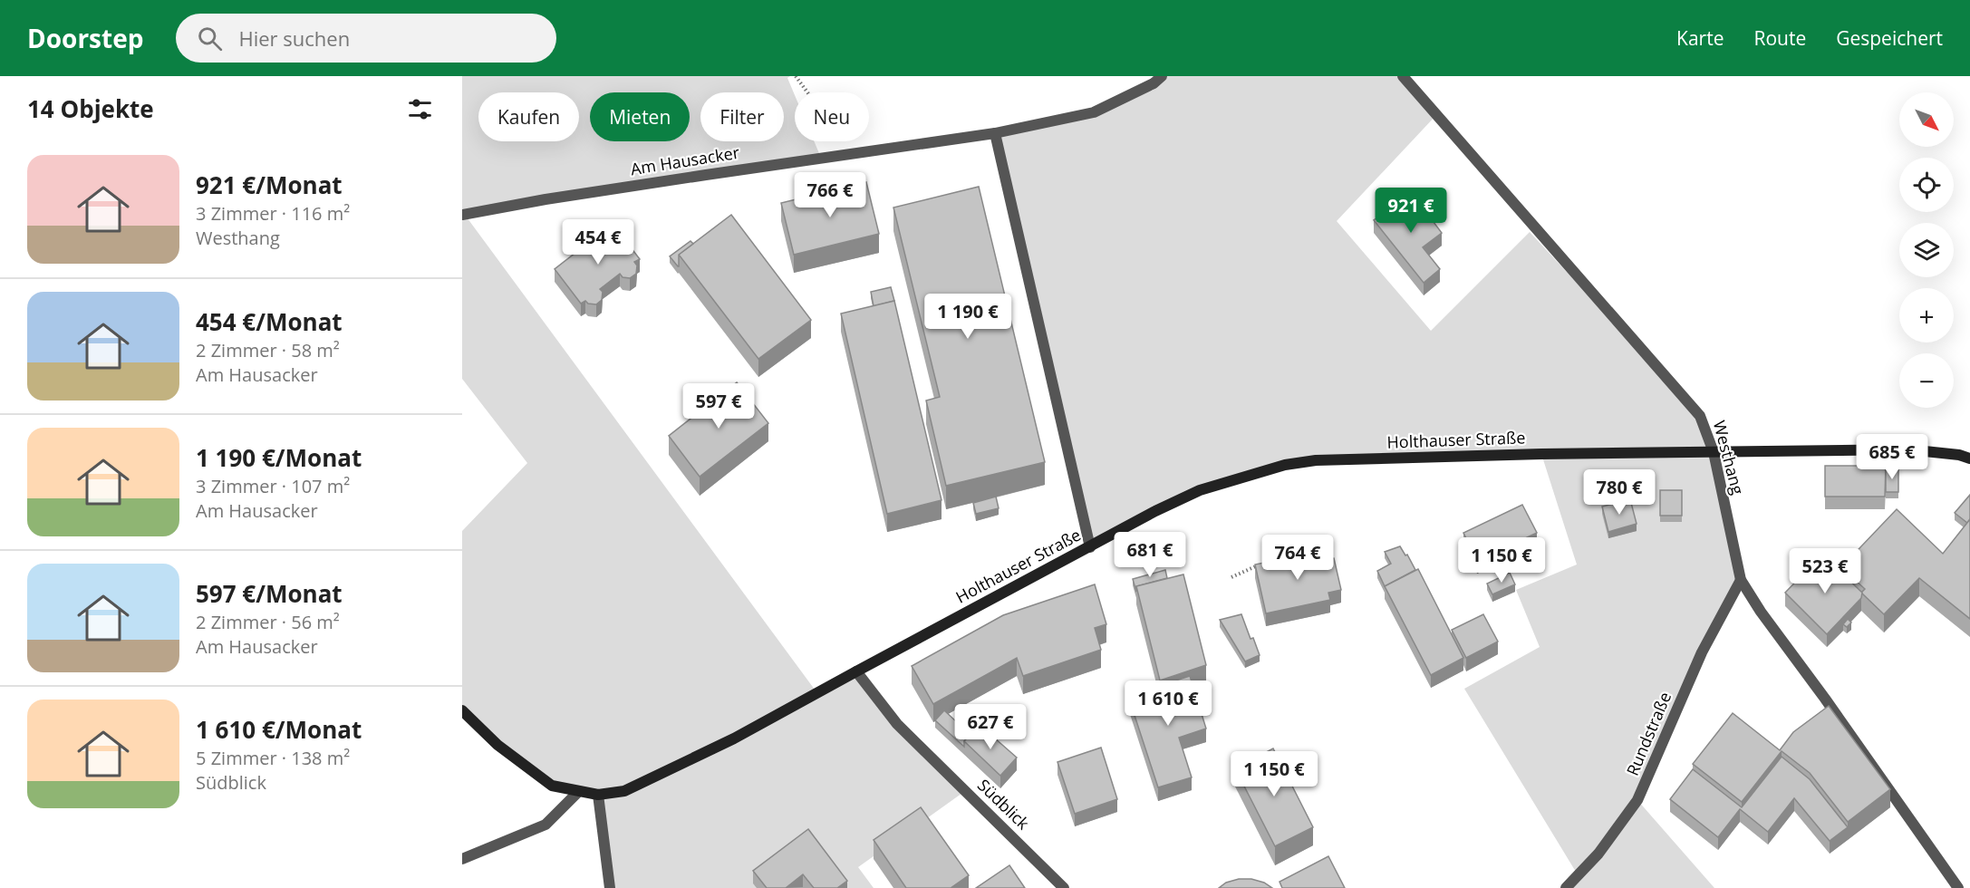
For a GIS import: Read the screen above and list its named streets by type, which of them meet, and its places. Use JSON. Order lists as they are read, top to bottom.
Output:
{
  "streets": {
    "street": [
      "Am Hausacker",
      "Holthauser Straße",
      "Westhang",
      "Rundstraße",
      "Südblick"
    ]
  },
  "crossings": [
    ["Holthauser Straße", "Westhang"],
    ["Holthauser Straße", "Südblick"],
    ["Westhang", "Rundstraße"]
  ],
  "north": "bottom right",
  "page": {
    "header": "Doorstep",
    "search": "Hier suchen",
    "nav": ["Karte", "Route", "Gespeichert"],
    "heading": "14 Objekte",
    "map_buttons": ["+", "−"],
    "chip": [
      "Kaufen",
      "Mieten",
      "Filter",
      "Neu"
    ],
    "list": [
      {
        "name": "921 €/Monat",
        "note": "3 Zimmer · 116 m² · Westhang"
      },
      {
        "name": "454 €/Monat",
        "note": "2 Zimmer · 58 m² · Am Hausacker"
      },
      {
        "name": "1 190 €/Monat",
        "note": "3 Zimmer · 107 m² · Am Hausacker"
      },
      {
        "name": "597 €/Monat",
        "note": "2 Zimmer · 56 m² · Am Hausacker"
      },
      {
        "name": "1 610 €/Monat",
        "note": "5 Zimmer · 138 m² · Südblick"
      }
    ],
    "price": [
      "766 €",
      "921 €",
      "454 €",
      "1 190 €",
      "597 €",
      "685 €",
      "780 €",
      "681 €",
      "764 €",
      "1 150 €",
      "523 €",
      "1 610 €",
      "627 €",
      "1 150 €"
    ]
  }
}
